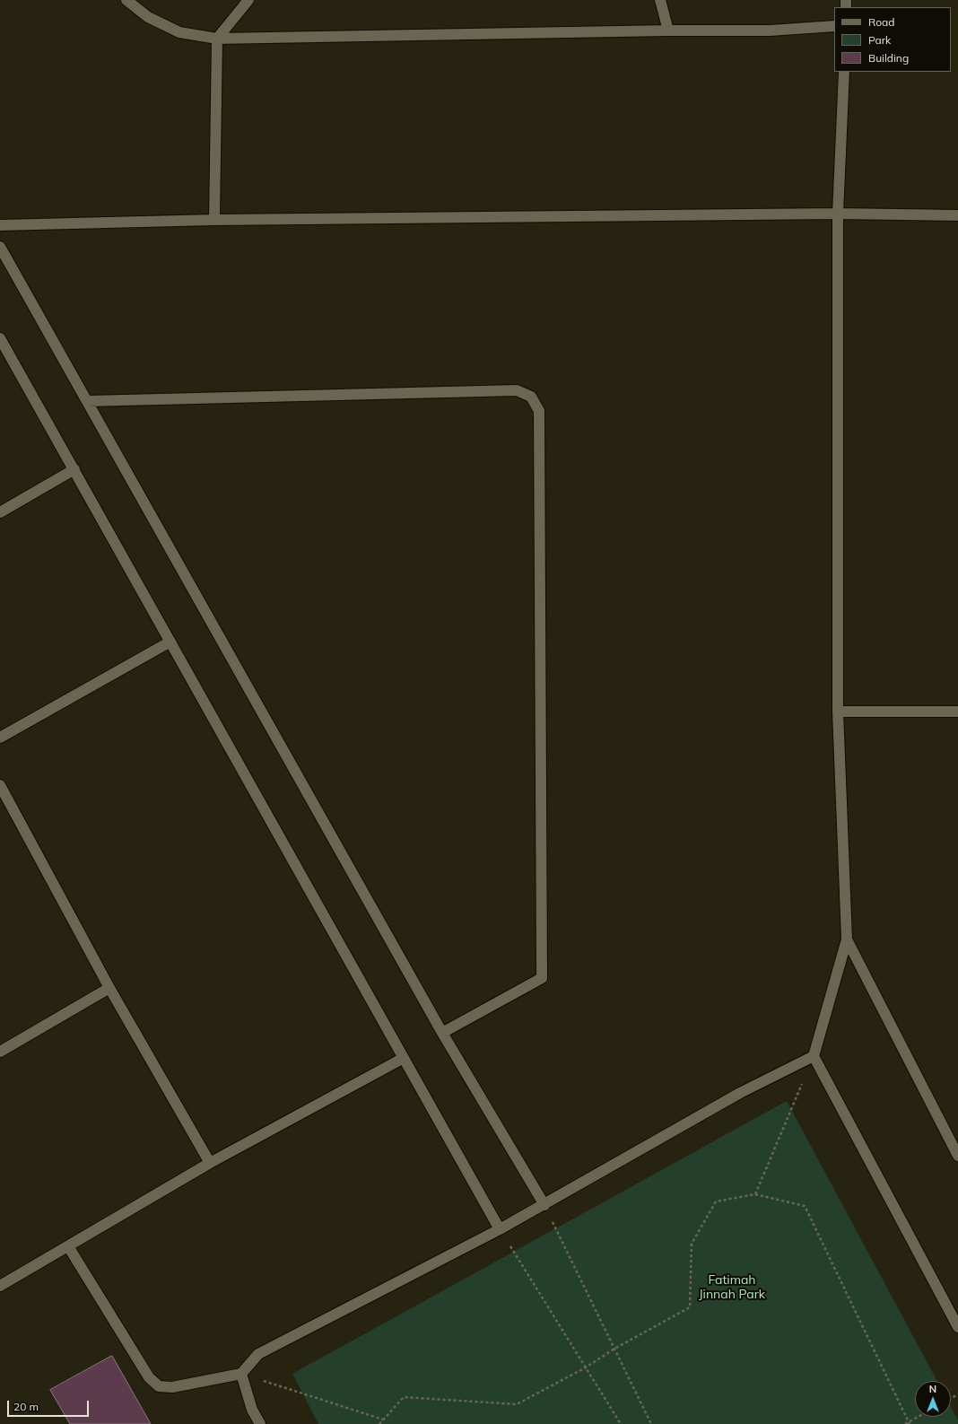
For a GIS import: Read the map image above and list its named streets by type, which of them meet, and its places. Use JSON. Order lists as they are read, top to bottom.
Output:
{
  "parks": ["Fatimah Jinnah Park"],
  "legend": ["Road", "Park", "Building"],
  "scale_bar": "20 m",
  "north": "top"
}
